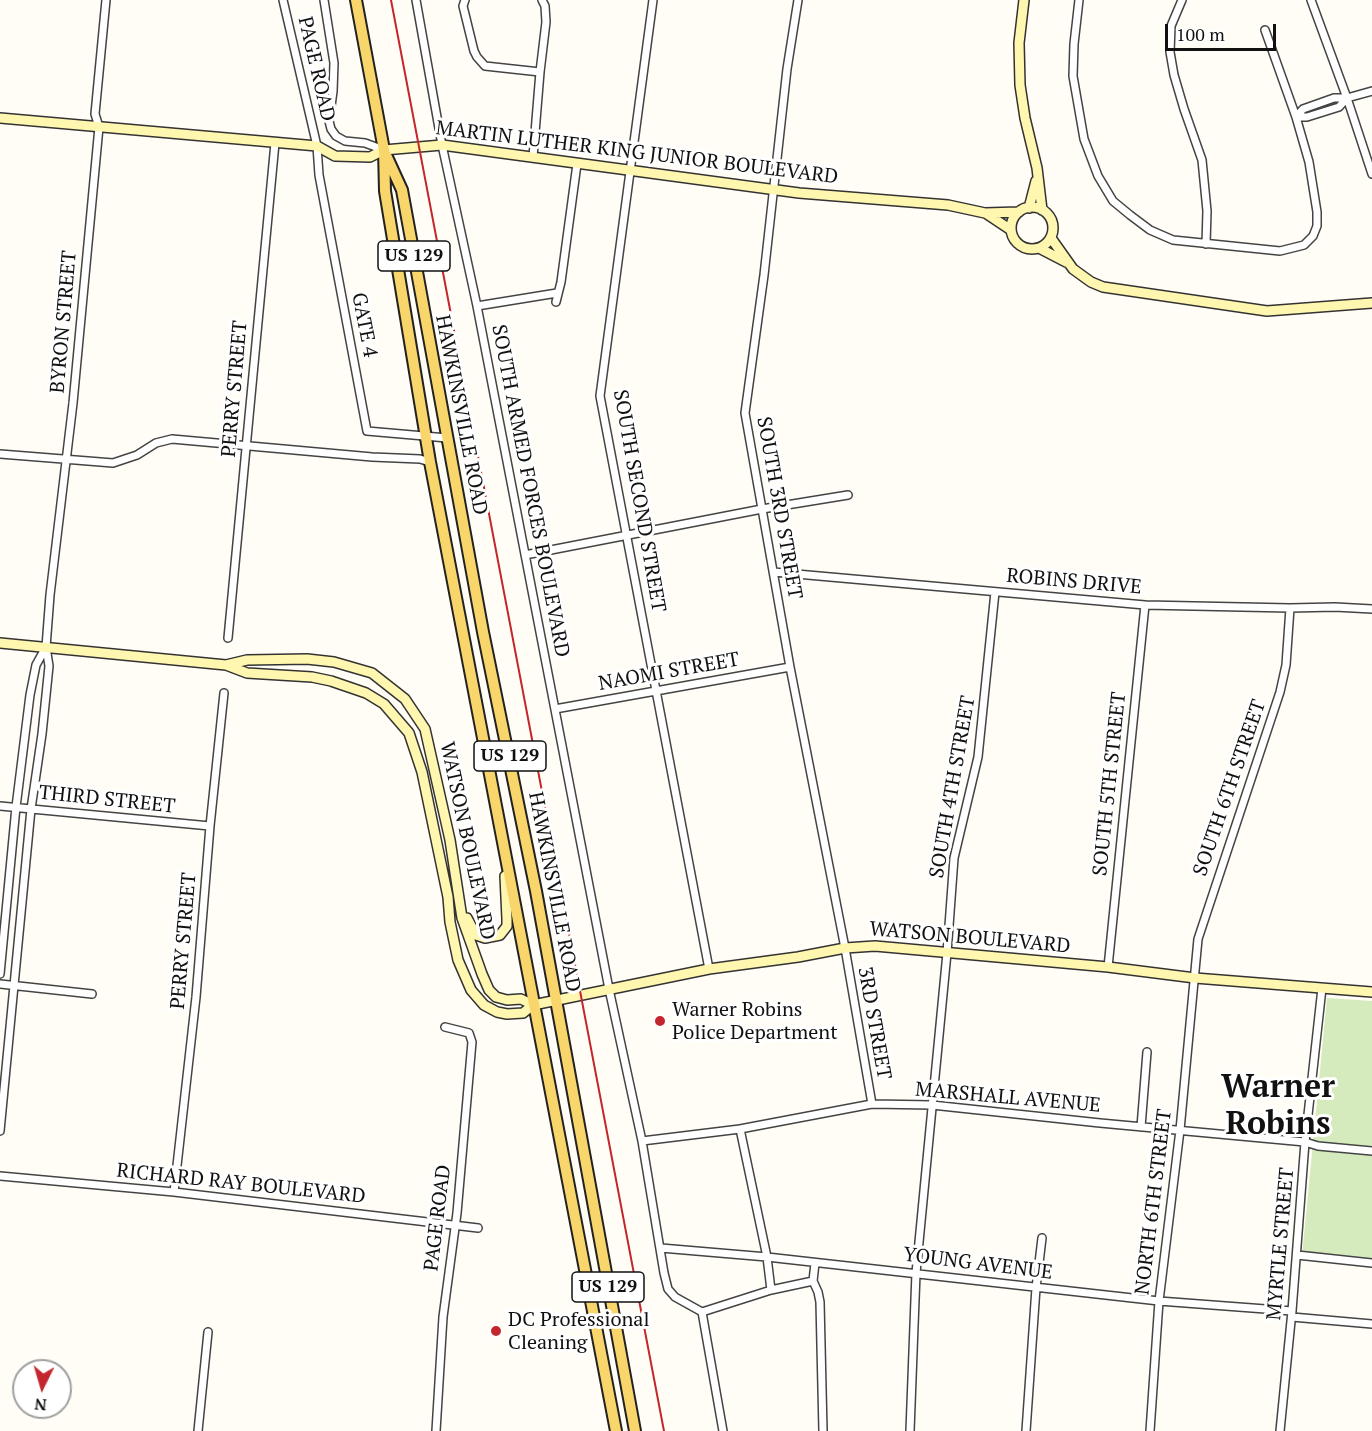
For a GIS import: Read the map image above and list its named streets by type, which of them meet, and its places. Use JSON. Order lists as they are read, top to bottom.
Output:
{
  "streets": {
    "main road": ["US 129", "HAWKINSVILLE ROAD"],
    "street": [
      "PAGE ROAD",
      "MARTIN LUTHER KING JUNIOR BOULEVARD",
      "BYRON STREET",
      "GATE 4",
      "PERRY STREET",
      "SOUTH ARMED FORCES BOULEVARD",
      "SOUTH SECOND STREET",
      "SOUTH 3RD STREET",
      "ROBINS DRIVE",
      "NAOMI STREET",
      "SOUTH 5TH STREET",
      "SOUTH 4TH STREET",
      "SOUTH 6TH STREET",
      "THIRD STREET",
      "WATSON BOULEVARD",
      "3RD STREET",
      "MARSHALL AVENUE",
      "RICHARD RAY BOULEVARD",
      "NORTH 6TH STREET",
      "MYRTLE STREET",
      "YOUNG AVENUE"
    ]
  },
  "crossings": [
    ["PAGE ROAD", "MARTIN LUTHER KING JUNIOR BOULEVARD"],
    ["PAGE ROAD", "GATE 4"],
    ["PAGE ROAD", "RICHARD RAY BOULEVARD"],
    ["MARTIN LUTHER KING JUNIOR BOULEVARD", "BYRON STREET"],
    ["MARTIN LUTHER KING JUNIOR BOULEVARD", "GATE 4"],
    ["MARTIN LUTHER KING JUNIOR BOULEVARD", "PERRY STREET"],
    ["MARTIN LUTHER KING JUNIOR BOULEVARD", "HAWKINSVILLE ROAD"],
    ["MARTIN LUTHER KING JUNIOR BOULEVARD", "SOUTH ARMED FORCES BOULEVARD"],
    ["MARTIN LUTHER KING JUNIOR BOULEVARD", "SOUTH SECOND STREET"],
    ["MARTIN LUTHER KING JUNIOR BOULEVARD", "SOUTH 3RD STREET"],
    ["BYRON STREET", "THIRD STREET"],
    ["BYRON STREET", "WATSON BOULEVARD"],
    ["GATE 4", "HAWKINSVILLE ROAD"],
    ["PERRY STREET", "THIRD STREET"],
    ["PERRY STREET", "RICHARD RAY BOULEVARD"],
    ["HAWKINSVILLE ROAD", "WATSON BOULEVARD"],
    ["SOUTH ARMED FORCES BOULEVARD", "NAOMI STREET"],
    ["SOUTH ARMED FORCES BOULEVARD", "WATSON BOULEVARD"],
    ["SOUTH ARMED FORCES BOULEVARD", "MARSHALL AVENUE"],
    ["SOUTH ARMED FORCES BOULEVARD", "YOUNG AVENUE"],
    ["SOUTH SECOND STREET", "NAOMI STREET"],
    ["SOUTH SECOND STREET", "WATSON BOULEVARD"],
    ["SOUTH 3RD STREET", "ROBINS DRIVE"],
    ["SOUTH 3RD STREET", "NAOMI STREET"],
    ["SOUTH 3RD STREET", "WATSON BOULEVARD"],
    ["SOUTH 3RD STREET", "3RD STREET"],
    ["ROBINS DRIVE", "SOUTH 5TH STREET"],
    ["ROBINS DRIVE", "SOUTH 4TH STREET"],
    ["ROBINS DRIVE", "SOUTH 6TH STREET"],
    ["SOUTH 5TH STREET", "WATSON BOULEVARD"],
    ["SOUTH 4TH STREET", "WATSON BOULEVARD"],
    ["SOUTH 4TH STREET", "MARSHALL AVENUE"],
    ["SOUTH 4TH STREET", "YOUNG AVENUE"],
    ["SOUTH 6TH STREET", "WATSON BOULEVARD"],
    ["SOUTH 6TH STREET", "NORTH 6TH STREET"],
    ["WATSON BOULEVARD", "3RD STREET"],
    ["WATSON BOULEVARD", "NORTH 6TH STREET"],
    ["WATSON BOULEVARD", "MYRTLE STREET"],
    ["3RD STREET", "MARSHALL AVENUE"],
    ["MARSHALL AVENUE", "NORTH 6TH STREET"],
    ["MARSHALL AVENUE", "MYRTLE STREET"],
    ["NORTH 6TH STREET", "YOUNG AVENUE"],
    ["MYRTLE STREET", "YOUNG AVENUE"]
  ],
  "districts": ["Warner Robins"],
  "places": ["Warner Robins Police Department", "DC Professional Cleaning"],
  "scale_bar": "100 m",
  "north": "bottom"
}
